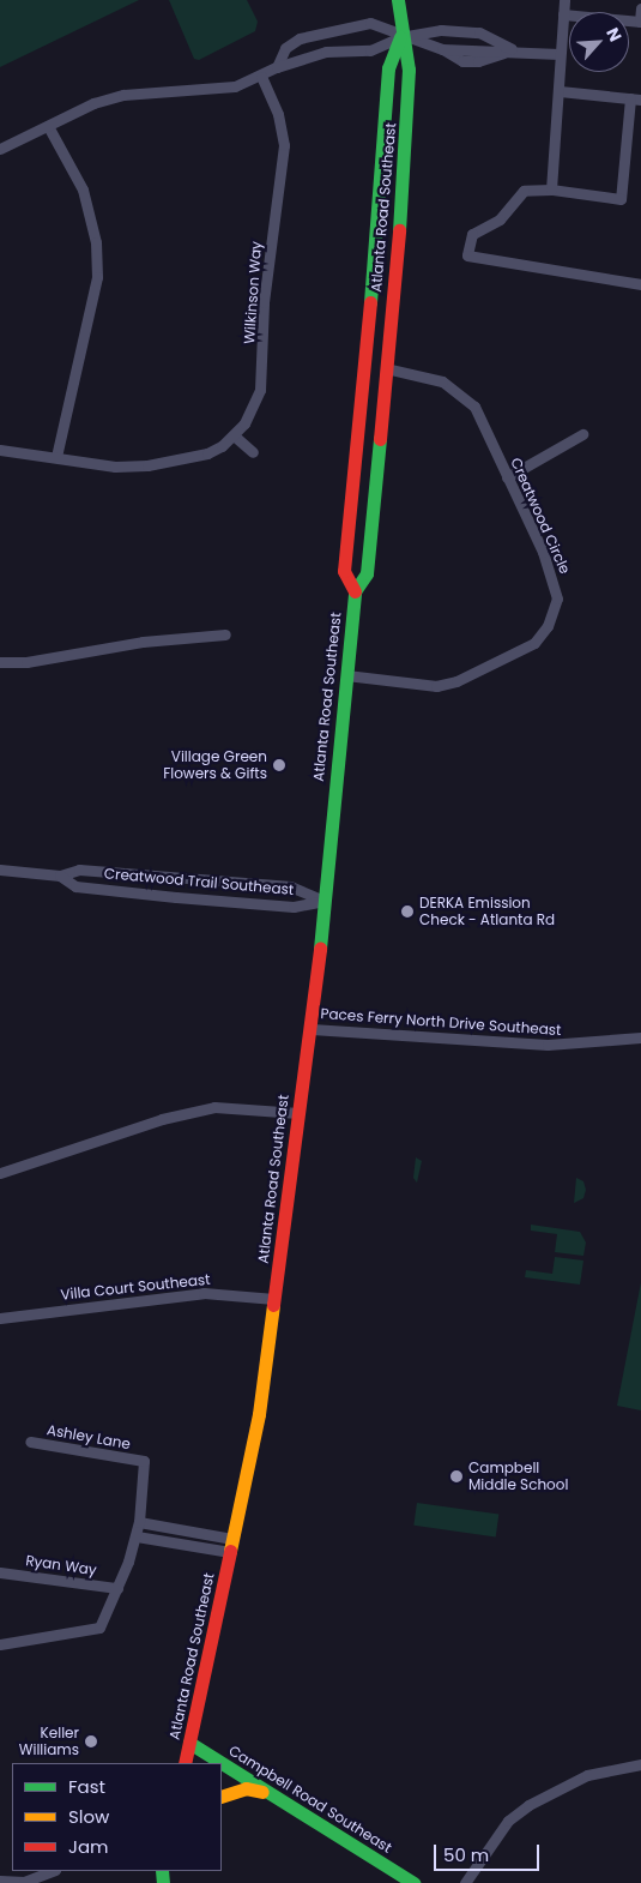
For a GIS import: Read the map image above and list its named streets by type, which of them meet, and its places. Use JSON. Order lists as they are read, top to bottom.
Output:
{
  "streets": {
    "main road": ["Atlanta Road Southeast", "Campbell Road Southeast"],
    "street": [
      "Wilkinson Way",
      "Creatwood Circle",
      "Creatwood Trail Southeast",
      "Paces Ferry North Drive Southeast",
      "Villa Court Southeast",
      "Ashley Lane",
      "Ryan Way"
    ]
  },
  "crossings": [
    ["Atlanta Road Southeast", "Creatwood Circle"],
    ["Atlanta Road Southeast", "Creatwood Trail Southeast"],
    ["Atlanta Road Southeast", "Paces Ferry North Drive Southeast"],
    ["Atlanta Road Southeast", "Villa Court Southeast"],
    ["Atlanta Road Southeast", "Campbell Road Southeast"]
  ],
  "places": [
    "Village Green Flowers & Gifts",
    "DERKA Emission Check - Atlanta Rd",
    "Campbell Middle School",
    "Keller Williams"
  ],
  "legend": ["Fast", "Slow", "Jam"],
  "scale_bar": "50 m",
  "north": "top right"
}
